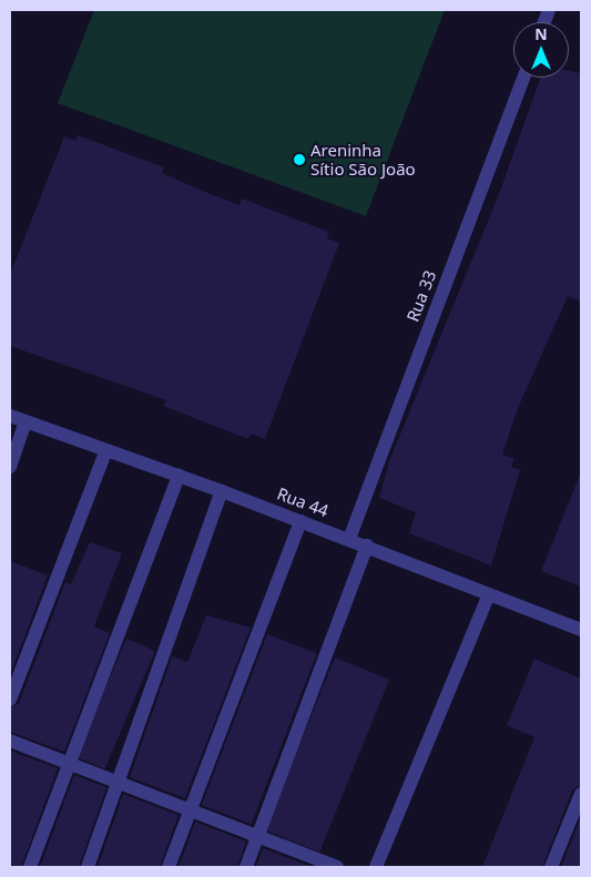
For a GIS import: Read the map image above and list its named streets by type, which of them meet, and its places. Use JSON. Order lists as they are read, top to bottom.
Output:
{
  "streets": {
    "street": ["Rua 33", "Rua 44"]
  },
  "crossings": [
    ["Rua 33", "Rua 44"]
  ],
  "places": ["Areninha Sítio São João"],
  "north": "top"
}
